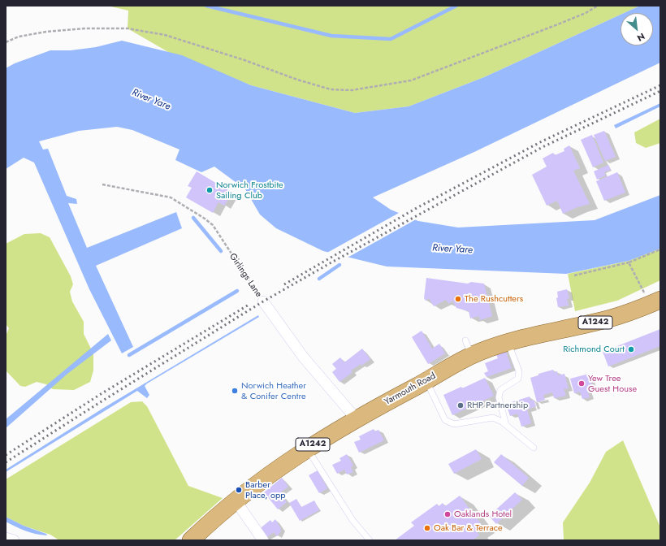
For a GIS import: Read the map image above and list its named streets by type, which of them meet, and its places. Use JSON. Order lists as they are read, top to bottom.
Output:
{
  "streets": {
    "main road": ["A1242", "Yarmouth Road"],
    "street": ["Girlings Lane"]
  },
  "crossings": [
    ["Girlings Lane", "Yarmouth Road"]
  ],
  "water": ["River Yare"],
  "places": [
    "Norwich Frostbite Sailing Club",
    "The Rushcutters",
    "Richmond Court",
    "Yew Tree Guest House",
    "Norwich Heather & Conifer Centre",
    "RHP Partnership",
    "Barber Place, opp",
    "Oaklands Hotel",
    "Oak Bar & Terrace"
  ],
  "north": "bottom right"
}
